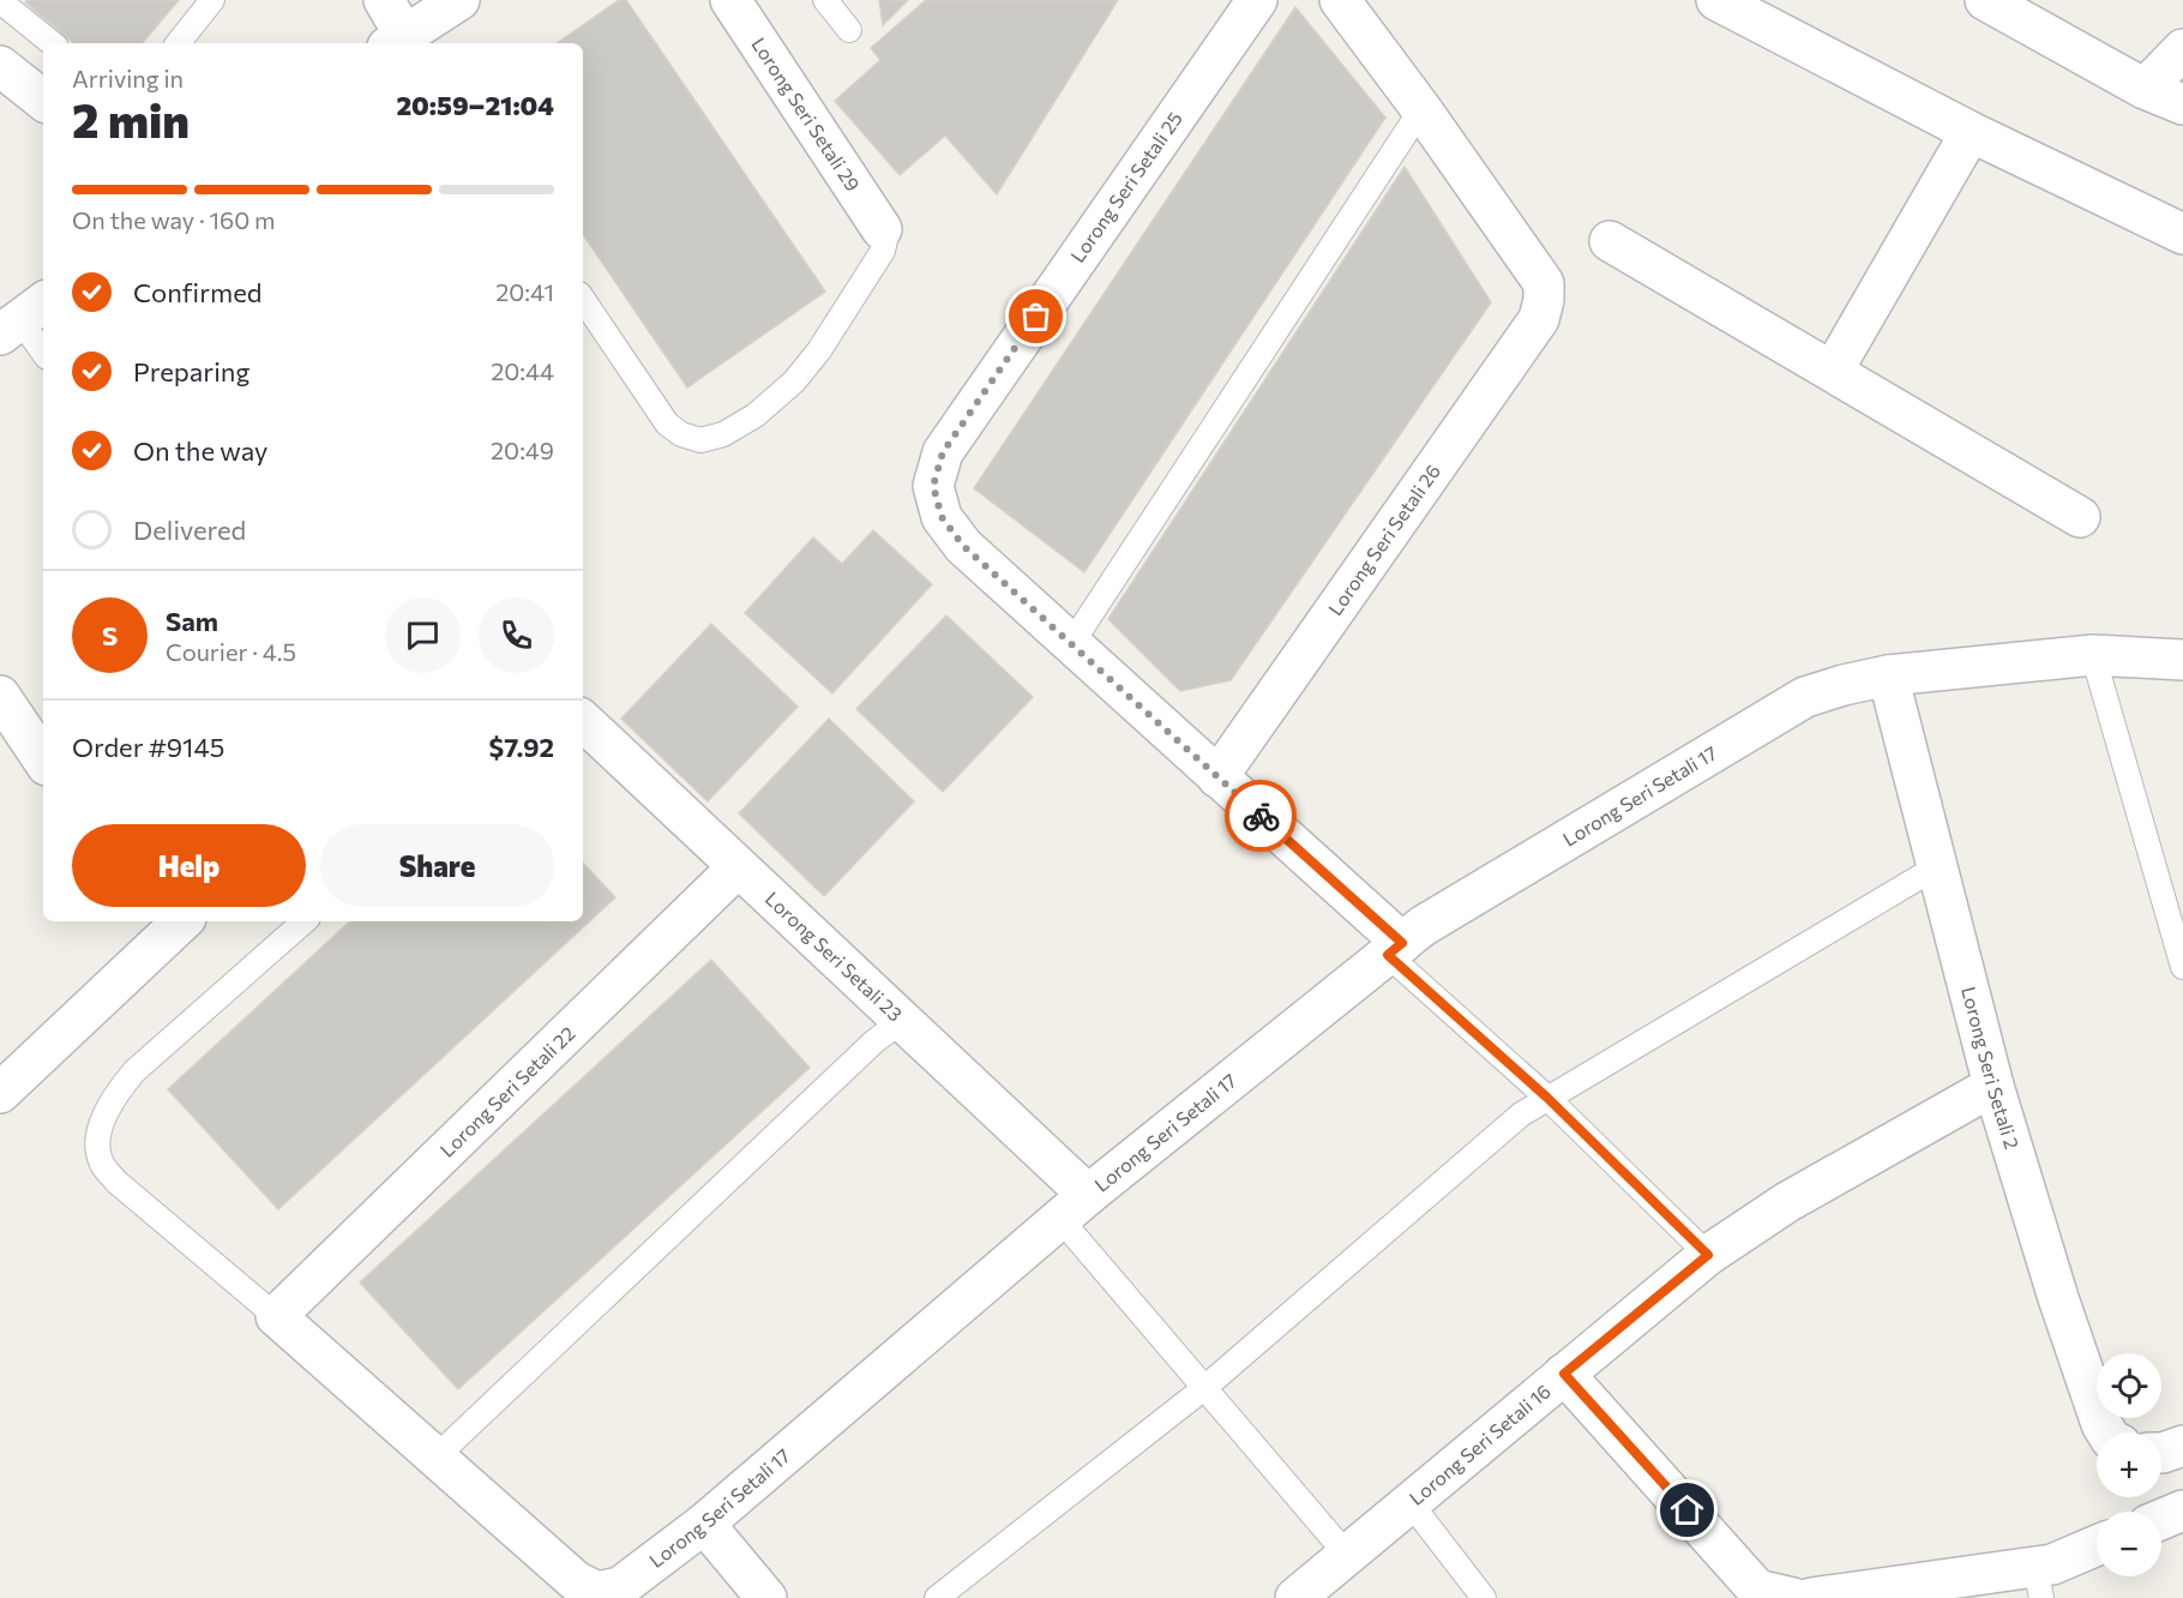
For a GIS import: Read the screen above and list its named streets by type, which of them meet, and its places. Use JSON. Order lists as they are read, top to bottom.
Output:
{
  "streets": {
    "street": [
      "Lorong Seri Setali 29",
      "Lorong Seri Setali 25",
      "Lorong Seri Setali 26",
      "Lorong Seri Setali 17",
      "Lorong Seri Setali 23",
      "Lorong Seri Setali 2",
      "Lorong Seri Setali 22",
      "Lorong Seri Setali 16"
    ]
  },
  "crossings": [
    ["Lorong Seri Setali 17", "Lorong Seri Setali 23"],
    ["Lorong Seri Setali 17", "Lorong Seri Setali 2"],
    ["Lorong Seri Setali 17", "Lorong Seri Setali 22"],
    ["Lorong Seri Setali 23", "Lorong Seri Setali 22"],
    ["Lorong Seri Setali 2", "Lorong Seri Setali 16"]
  ],
  "page": {
    "heading": ["2 min", "Arriving in", "20:59–21:04"],
    "panel": [
      "Sam",
      "Courier · 4.5",
      "Order #9145",
      "$7.92"
    ],
    "bar": "On the way · 160 m",
    "list": [
      ["Confirmed", "20:41"],
      ["Preparing", "20:44"],
      ["On the way", "20:49"],
      "Delivered"
    ],
    "round": "S",
    "buttons": ["Help", "Share"],
    "map_buttons": ["+", "−"]
  }
}
